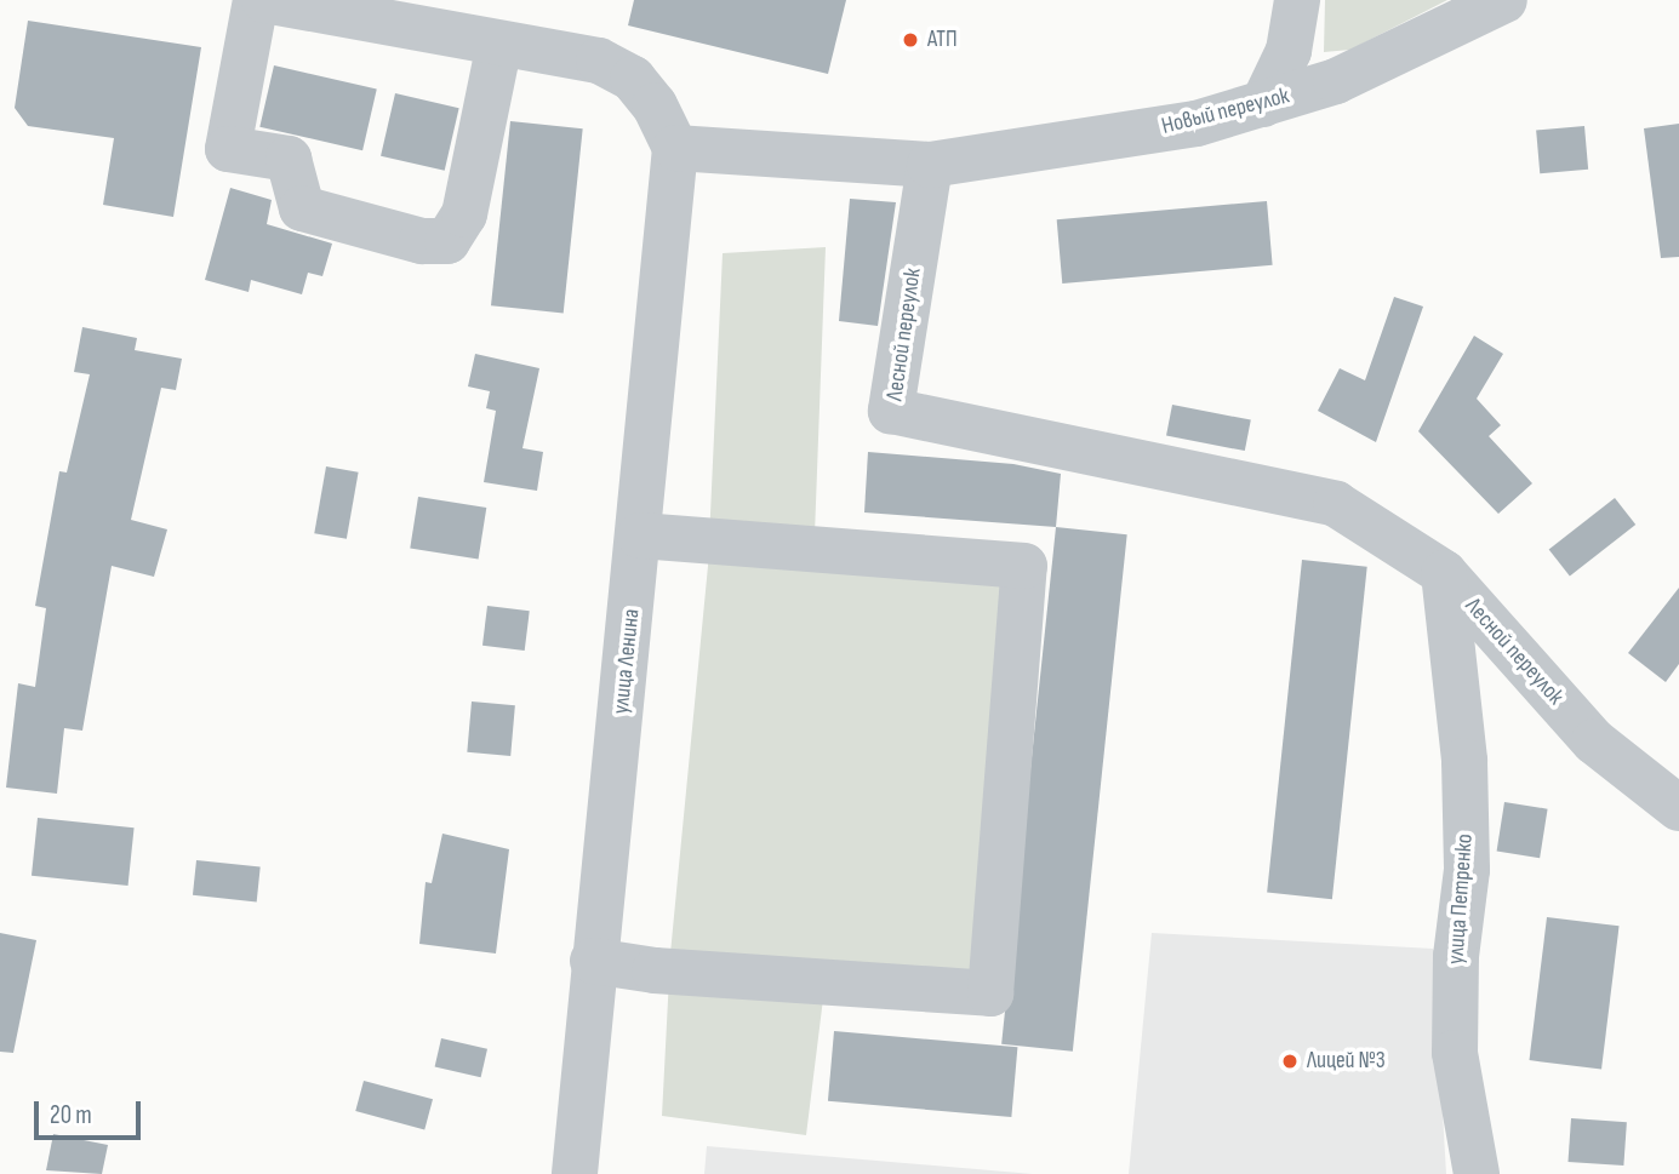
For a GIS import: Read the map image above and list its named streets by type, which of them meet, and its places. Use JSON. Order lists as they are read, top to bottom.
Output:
{
  "streets": {
    "street": [
      "Новый переулок",
      "Лесной переулок",
      "улица Ленина",
      "улица Петренко"
    ]
  },
  "crossings": [
    ["Новый переулок", "Лесной переулок"],
    ["Лесной переулок", "улица Петренко"]
  ],
  "places": ["АТП", "Лицей №3"],
  "scale_bar": "20 m"
}
